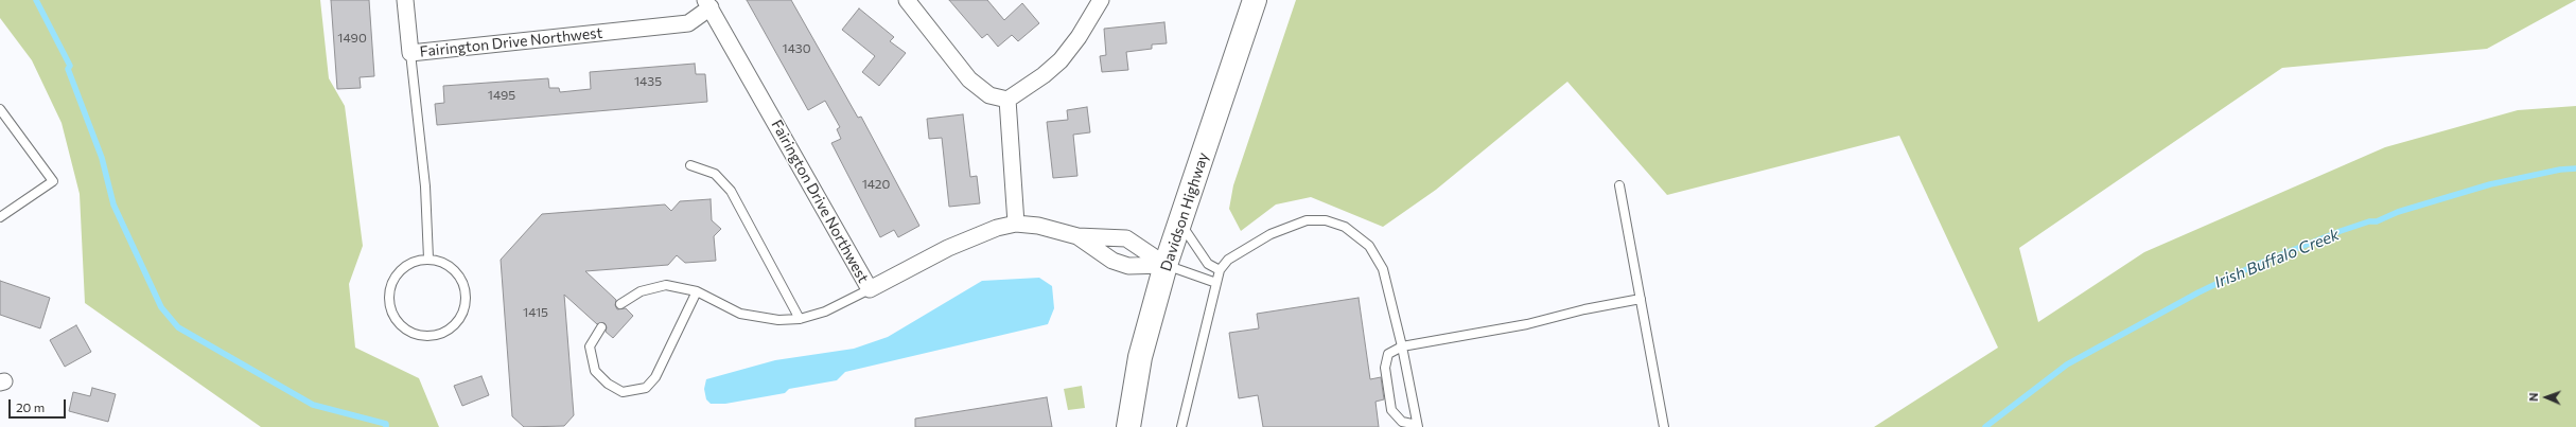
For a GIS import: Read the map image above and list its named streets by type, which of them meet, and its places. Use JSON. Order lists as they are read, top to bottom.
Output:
{
  "streets": {
    "main road": ["Davidson Highway"],
    "street": ["Fairington Drive Northwest"]
  },
  "crossings": [
    ["Fairington Drive Northwest", "Davidson Highway"]
  ],
  "water": ["Irish Buffalo Creek"],
  "house_numbers": [
    "1490",
    "1430",
    "1435",
    "1495",
    "1420",
    "1415"
  ],
  "scale_bar": "20 m",
  "north": "left"
}
